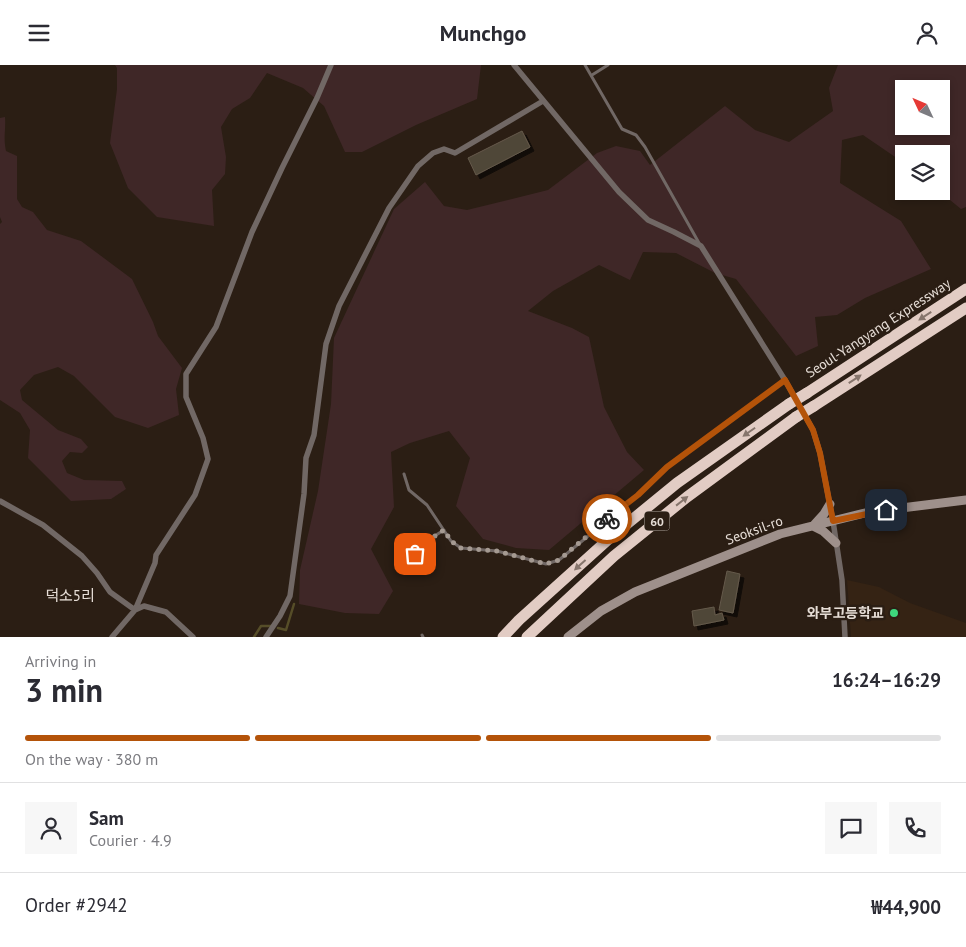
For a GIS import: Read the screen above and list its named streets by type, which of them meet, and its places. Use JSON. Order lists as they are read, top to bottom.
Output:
{
  "streets": {
    "highway": ["Seoul-Yangyang Expressway", "60"],
    "main road": ["Seoksil-ro"]
  },
  "districts": ["덕소5리"],
  "places": ["와부고등학교"],
  "north": "top left",
  "page": {
    "header": "Munchgo",
    "heading": ["3 min", "Arriving in", "16:24–16:29"],
    "panel": [
      "Sam",
      "Courier · 4.9",
      "Order #2942",
      "₩44,900"
    ],
    "bar": "On the way · 380 m"
  }
}
